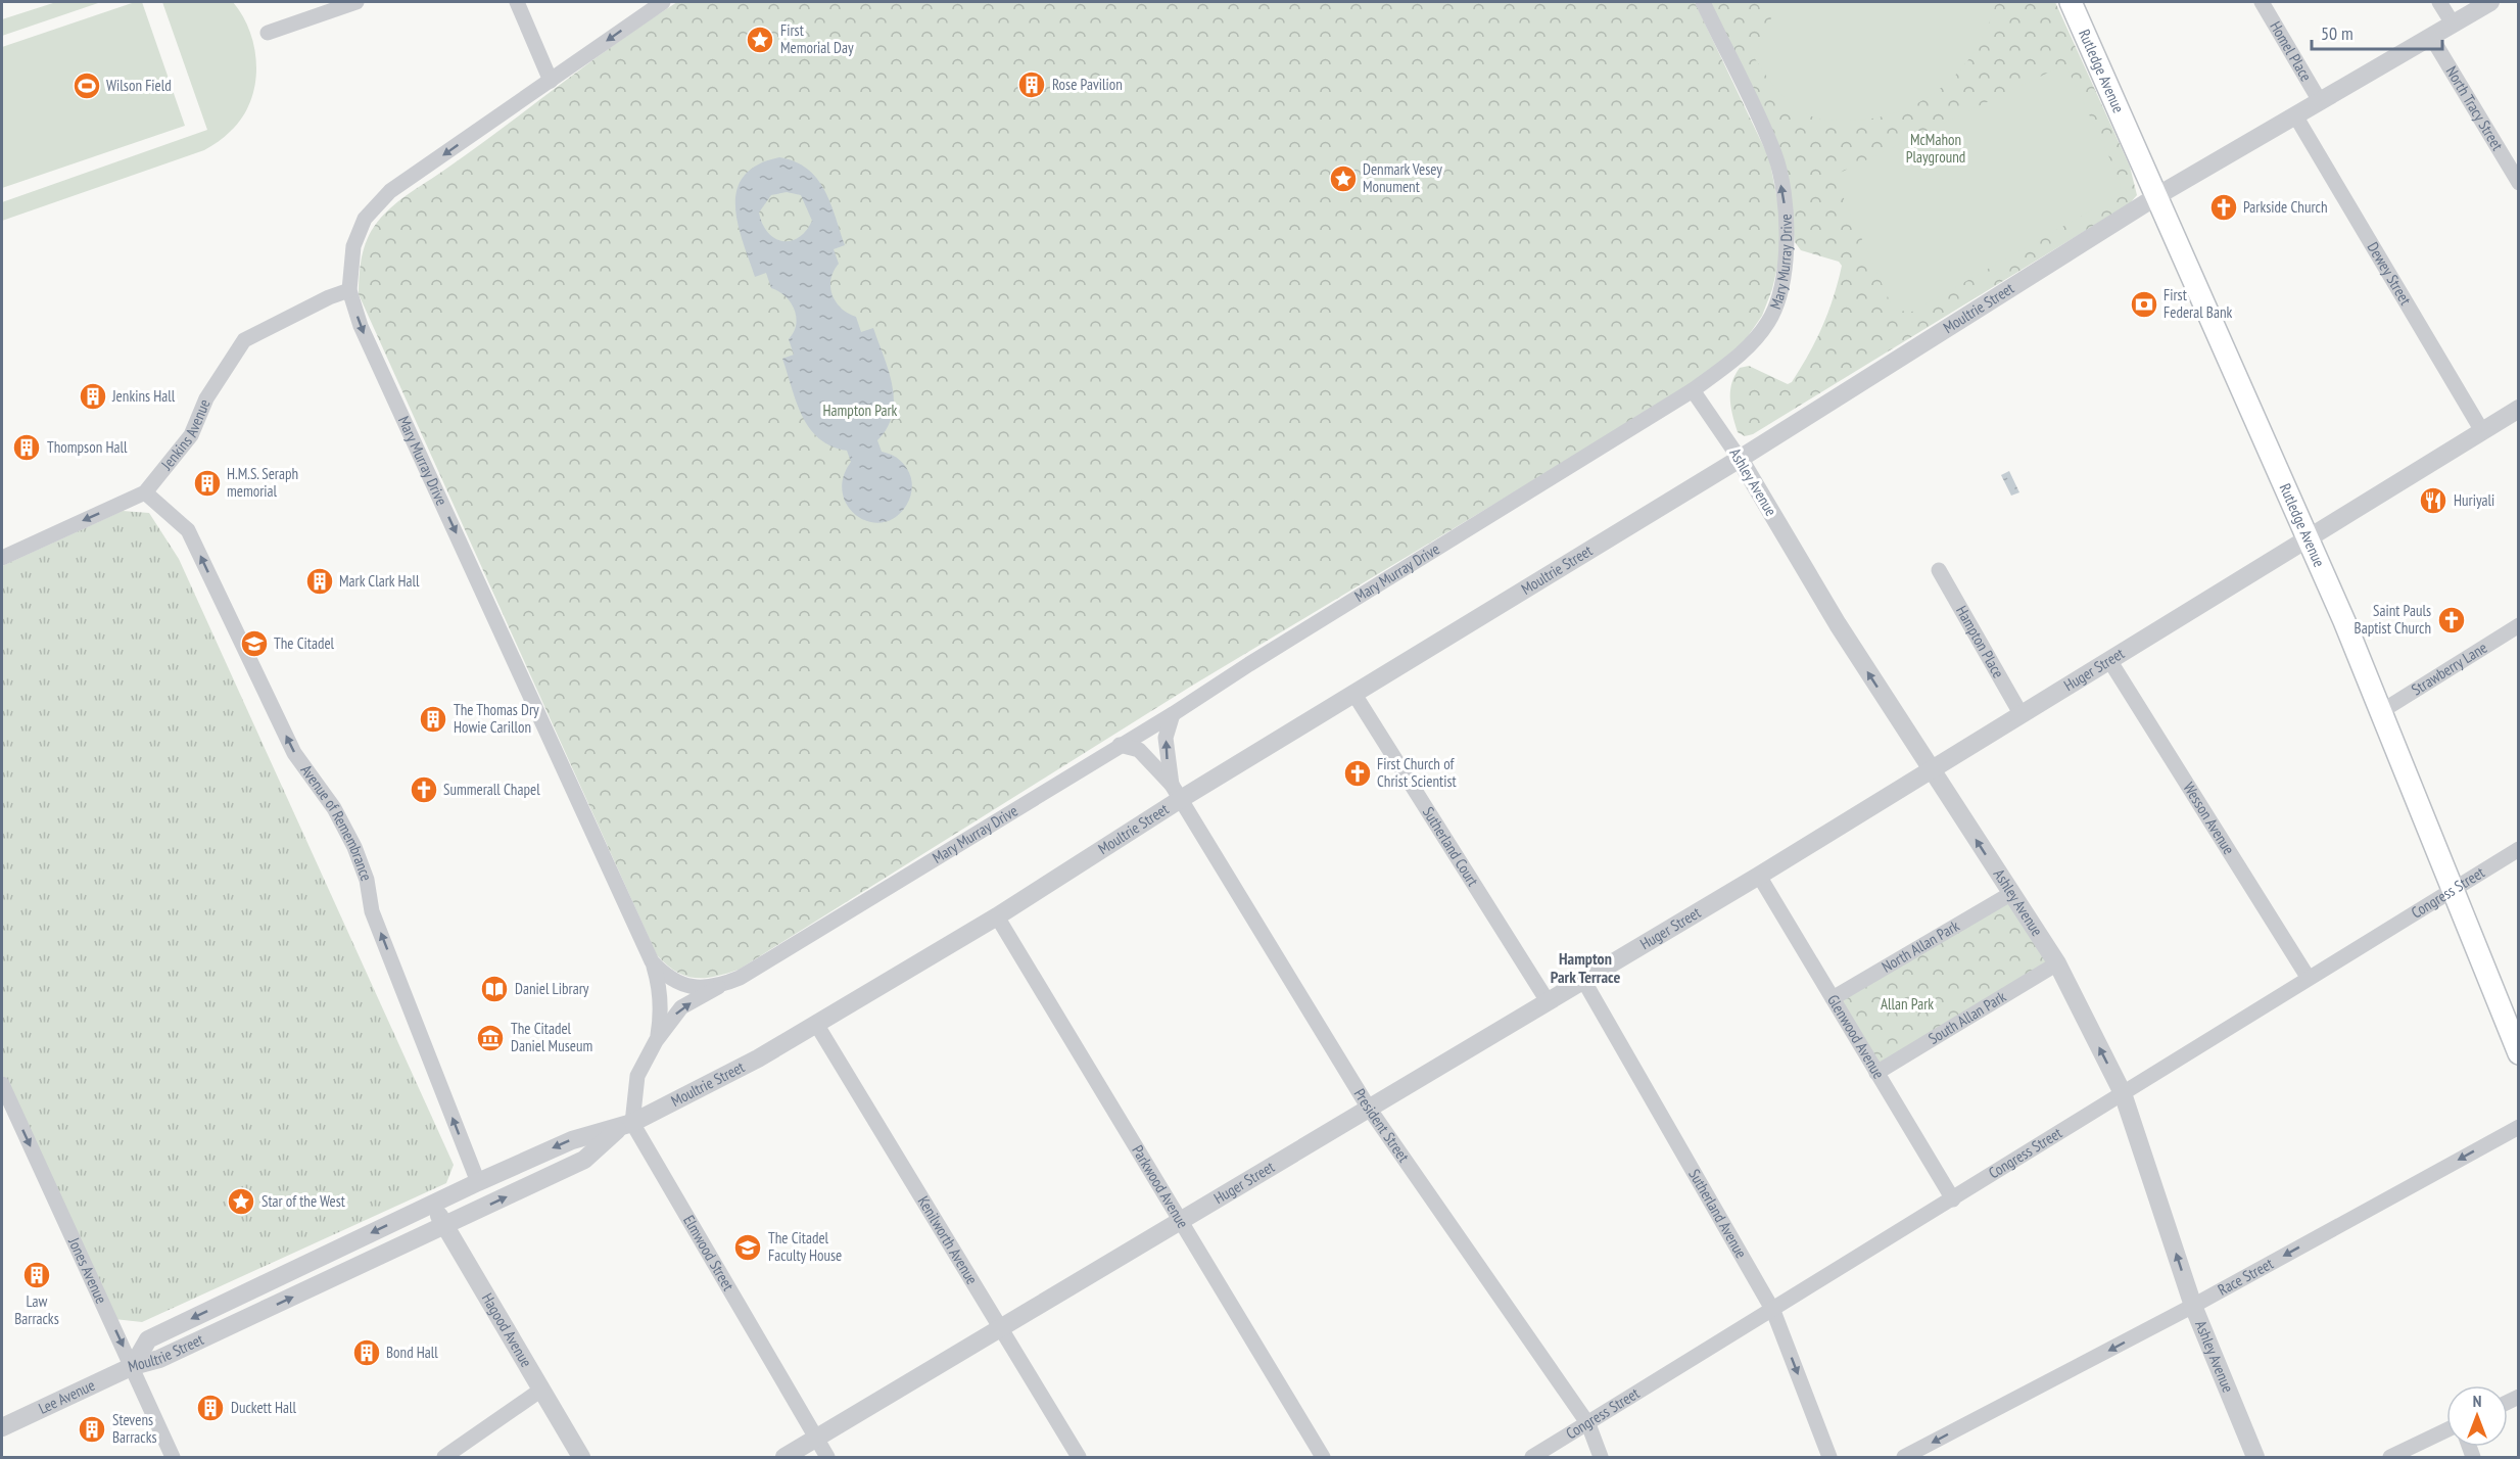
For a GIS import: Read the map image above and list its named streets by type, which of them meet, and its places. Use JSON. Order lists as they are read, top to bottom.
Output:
{
  "streets": {
    "main road": ["Rutledge Avenue"],
    "street": [
      "Homel Place",
      "North Tracy Street",
      "Mary Murray Drive",
      "Dewey Street",
      "Moultrie Street",
      "Jenkins Avenue",
      "Ashley Avenue",
      "Hampton Place",
      "Strawberry Lane",
      "Huger Street",
      "Wesson Avenue",
      "Avenue of Remembrance",
      "Sutherland Court",
      "Congress Street",
      "North Allan Park",
      "South Allan Park",
      "Glenwood Avenue",
      "President Street",
      "Parkwood Avenue",
      "Sutherland Avenue",
      "Kenilworth Avenue",
      "Elmwood Street",
      "Jones Avenue",
      "Race Street",
      "Hagood Avenue",
      "Lee Avenue"
    ]
  },
  "crossings": [
    ["Homel Place", "Moultrie Street"],
    ["Rutledge Avenue", "Moultrie Street"],
    ["Rutledge Avenue", "Strawberry Lane"],
    ["Rutledge Avenue", "Huger Street"],
    ["Rutledge Avenue", "Congress Street"],
    ["North Tracy Street", "Moultrie Street"],
    ["Mary Murray Drive", "Jenkins Avenue"],
    ["Mary Murray Drive", "Ashley Avenue"],
    ["Mary Murray Drive", "President Street"],
    ["Dewey Street", "Moultrie Street"],
    ["Dewey Street", "Huger Street"],
    ["Moultrie Street", "Ashley Avenue"],
    ["Moultrie Street", "Avenue of Remembrance"],
    ["Moultrie Street", "Sutherland Court"],
    ["Moultrie Street", "President Street"],
    ["Moultrie Street", "Parkwood Avenue"],
    ["Moultrie Street", "Kenilworth Avenue"],
    ["Moultrie Street", "Elmwood Street"],
    ["Moultrie Street", "Jones Avenue"],
    ["Moultrie Street", "Hagood Avenue"],
    ["Moultrie Street", "Lee Avenue"],
    ["Jenkins Avenue", "Avenue of Remembrance"],
    ["Ashley Avenue", "Huger Street"],
    ["Ashley Avenue", "Congress Street"],
    ["Ashley Avenue", "North Allan Park"],
    ["Ashley Avenue", "South Allan Park"],
    ["Ashley Avenue", "Race Street"],
    ["Hampton Place", "Huger Street"],
    ["Huger Street", "Wesson Avenue"],
    ["Huger Street", "Sutherland Court"],
    ["Huger Street", "Glenwood Avenue"],
    ["Huger Street", "President Street"],
    ["Huger Street", "Parkwood Avenue"],
    ["Huger Street", "Sutherland Avenue"],
    ["Huger Street", "Kenilworth Avenue"],
    ["Huger Street", "Elmwood Street"],
    ["Wesson Avenue", "Congress Street"],
    ["Congress Street", "Glenwood Avenue"],
    ["Congress Street", "President Street"],
    ["Congress Street", "Sutherland Avenue"],
    ["North Allan Park", "Glenwood Avenue"],
    ["South Allan Park", "Glenwood Avenue"],
    ["Jones Avenue", "Lee Avenue"]
  ],
  "one_way": [
    "Ashley Avenue",
    "Avenue of Remembrance",
    "Jones Avenue",
    "Race Street"
  ],
  "districts": ["Hampton Park Terrace"],
  "parks": ["McMahon Playground", "Hampton Park", "Allan Park"],
  "places": {
    "place": ["First Memorial Day", "Denmark Vesey Monument", "Star of the West"],
    "building": [
      "Rose Pavilion",
      "Jenkins Hall",
      "Thompson Hall",
      "H.M.S. Seraph memorial",
      "Mark Clark Hall",
      "The Thomas Dry Howie Carillon",
      "Law Barracks",
      "Bond Hall",
      "Duckett Hall",
      "Stevens Barracks"
    ],
    "sports": ["Wilson Field"],
    "church": [
      "Parkside Church",
      "Saint Pauls Baptist Church",
      "First Church of Christ Scientist",
      "Summerall Chapel"
    ],
    "bank": ["First Federal Bank"],
    "restaurant": ["Huriyali"],
    "school or university": ["The Citadel", "The Citadel Faculty House"],
    "library": ["Daniel Library"],
    "museum": ["The Citadel Daniel Museum"]
  },
  "scale_bar": "50 m",
  "north": "top"
}
